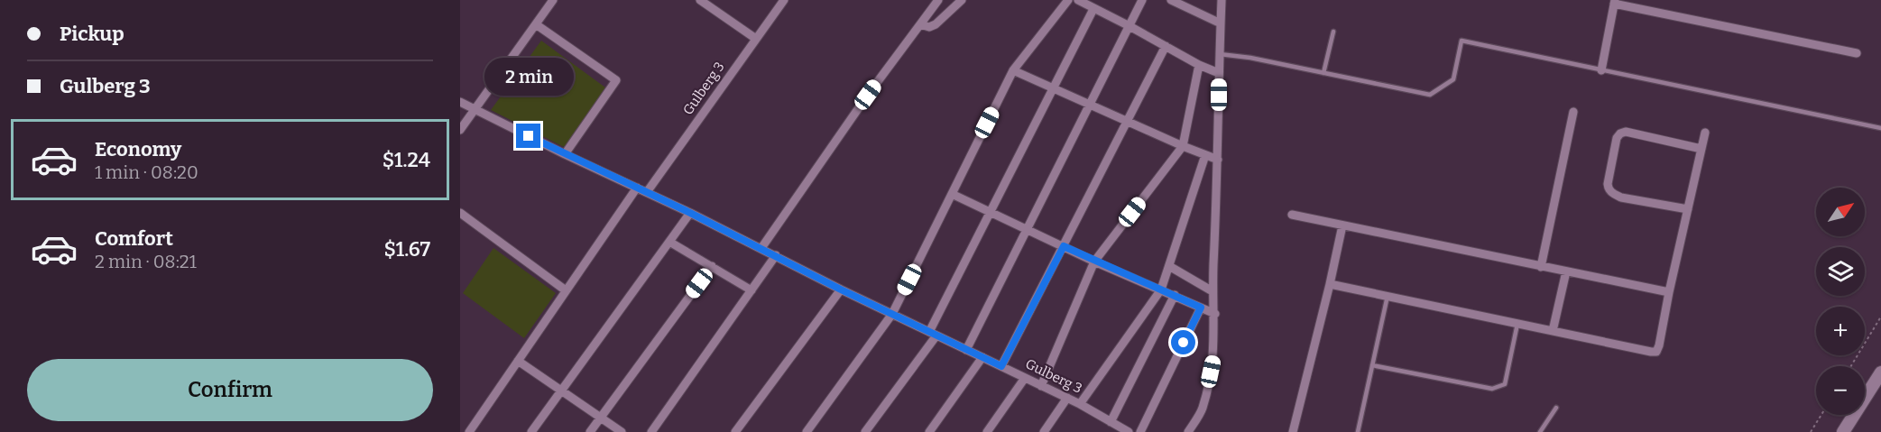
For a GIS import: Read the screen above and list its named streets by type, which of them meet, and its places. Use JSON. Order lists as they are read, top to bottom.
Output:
{
  "streets": {
    "street": ["Gulberg 3"]
  },
  "north": "top right",
  "page": {
    "banner": ["Pickup", "Gulberg 3"],
    "bubble": "2 min",
    "list": [
      {
        "name": "Economy",
        "note": "1 min · 08:20",
        "value": "$1.24"
      },
      {
        "name": "Comfort",
        "note": "2 min · 08:21",
        "value": "$1.67"
      }
    ],
    "map_buttons": ["+", "−"],
    "buttons": "Confirm"
  }
}
